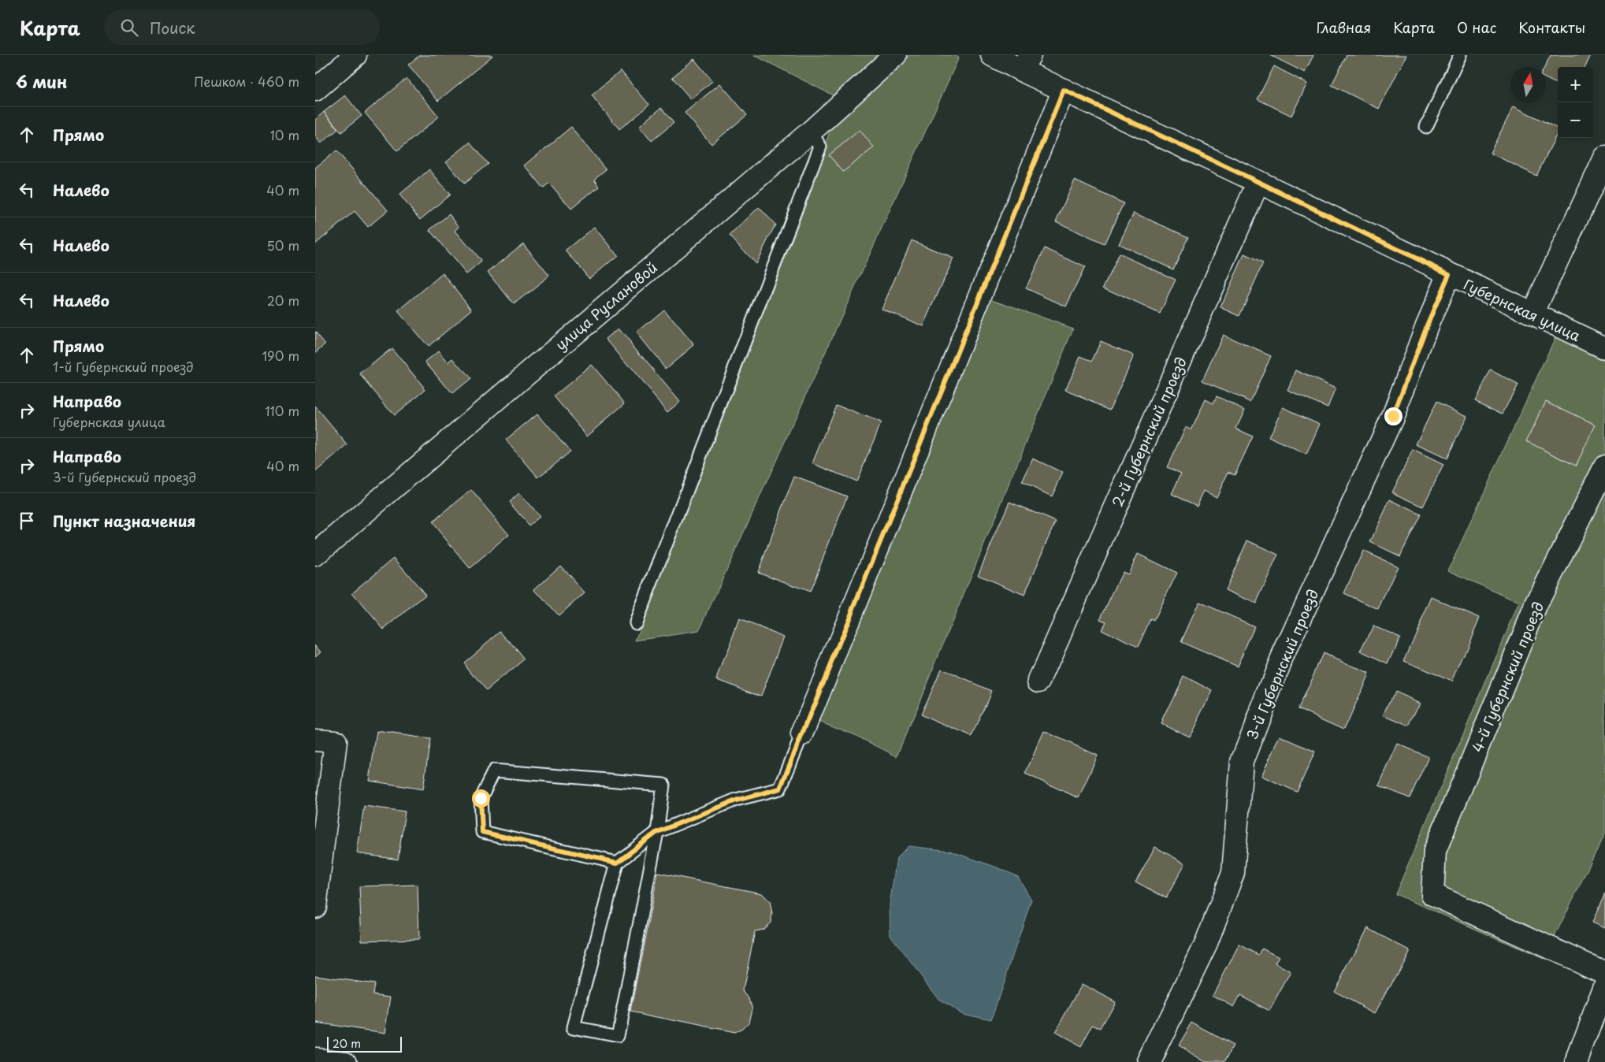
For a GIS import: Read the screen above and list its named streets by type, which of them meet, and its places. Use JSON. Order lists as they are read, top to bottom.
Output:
{
  "streets": {
    "street": [
      "улица Руслановой",
      "Губернская улица",
      "2-й Губернский проезд",
      "3-й Губернский проезд",
      "4-й Губернский проезд"
    ]
  },
  "crossings": [
    ["Губернская улица", "2-й Губернский проезд"],
    ["Губернская улица", "3-й Губернский проезд"]
  ],
  "scale_bar": "20 m",
  "north": "top",
  "page": {
    "header": "Карта",
    "search": "Поиск",
    "nav": [
      "Главная",
      "Карта",
      "О нас",
      "Контакты"
    ],
    "heading": ["6 мин", "Пешком · 460 m"],
    "map_buttons": ["+", "−"],
    "list": [
      ["Прямо", "10 m"],
      ["Налево", "40 m"],
      ["Налево", "50 m"],
      ["Налево", "20 m"],
      ["Прямо", "1-й Губернский проезд", "190 m"],
      ["Направо", "Губернская улица", "110 m"],
      ["Направо", "3-й Губернский проезд", "40 m"],
      "Пункт назначения"
    ],
    "scale": "20 m"
  }
}
